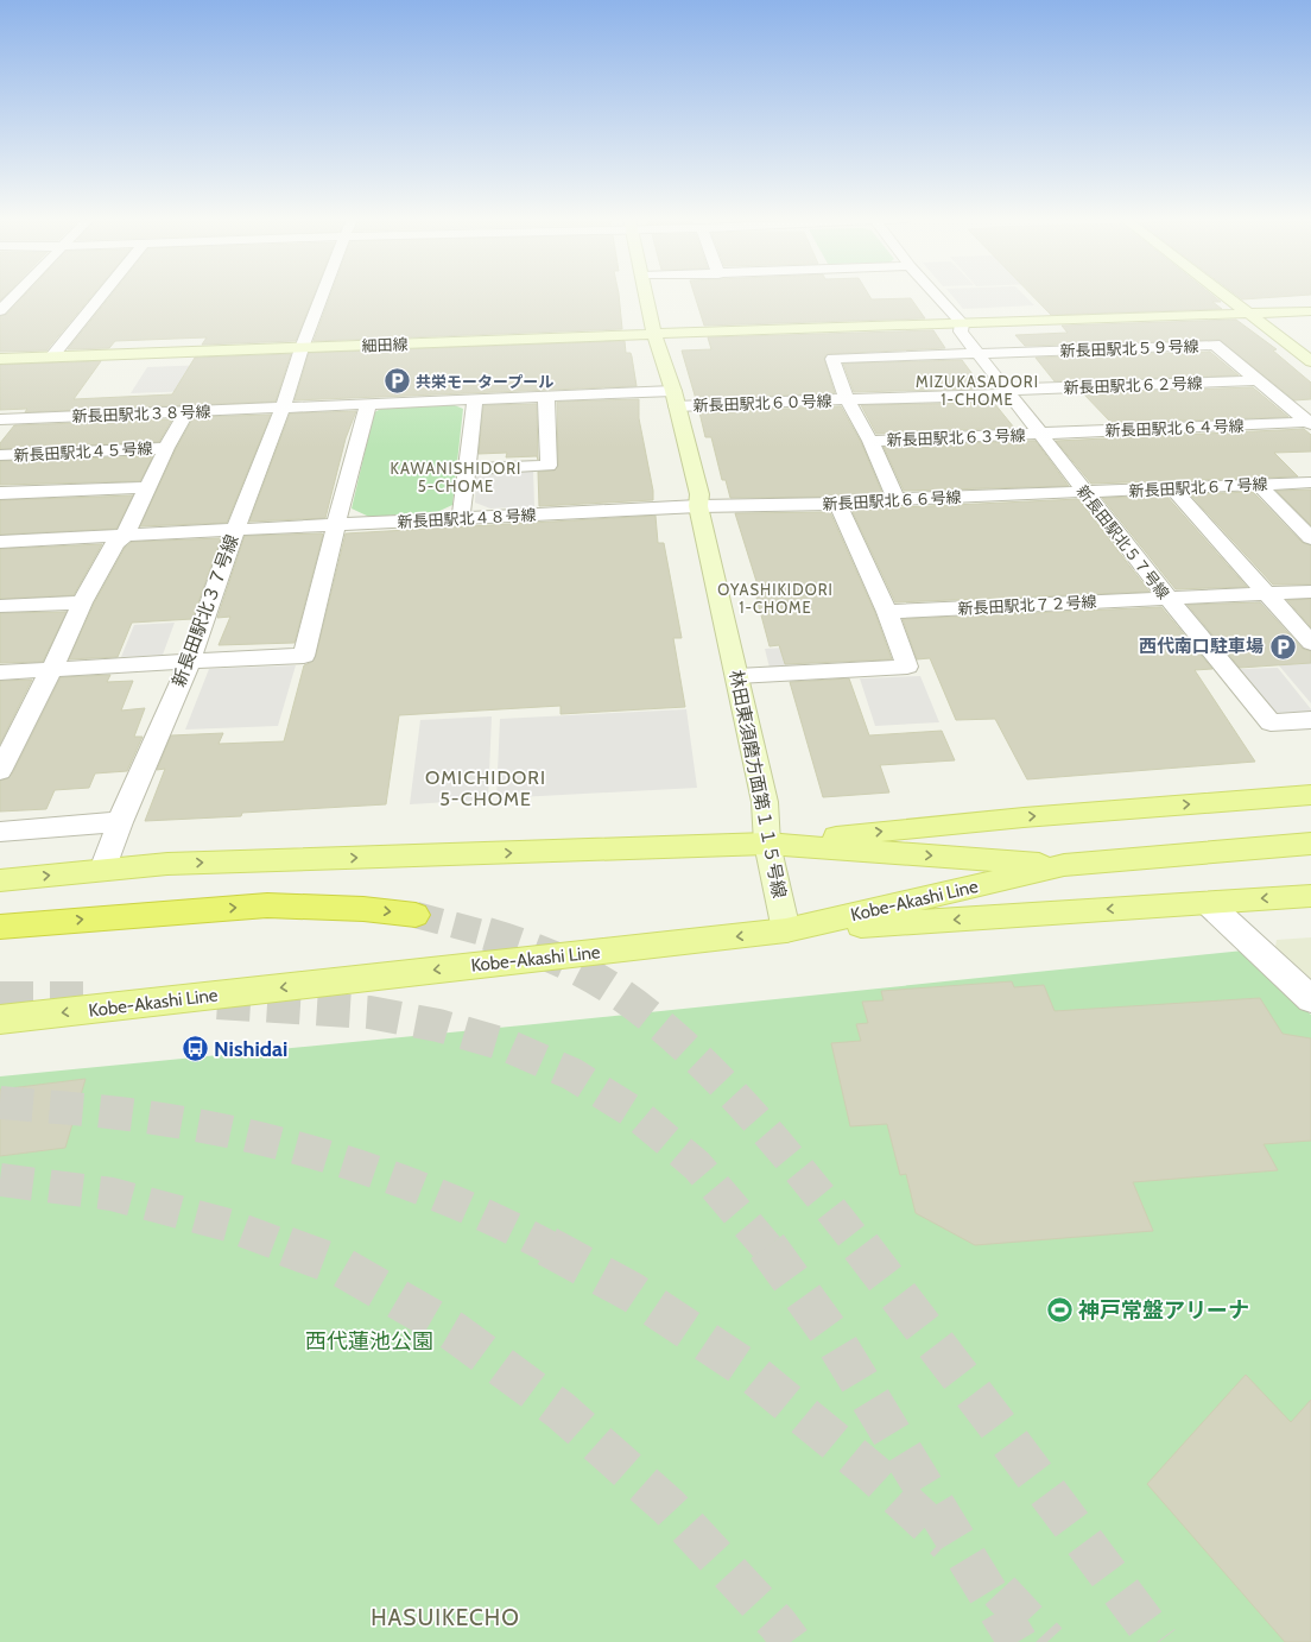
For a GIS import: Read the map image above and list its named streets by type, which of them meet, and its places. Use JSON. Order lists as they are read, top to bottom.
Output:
{
  "streets": {
    "main road": ["Kobe-Akashi Line"],
    "street": [
      "細田線",
      "新長田駅北５９号線",
      "新長田駅北６２号線",
      "新長田駅北６０号線",
      "新長田駅北３８号線",
      "新長田駅北６４号線",
      "新長田駅北６３号線",
      "新長田駅北４５号線",
      "新長田駅北６７号線",
      "新長田駅北６６号線",
      "新長田駅北４８号線",
      "新長田駅北５７号線",
      "新長田駅北７２号線",
      "新長田駅北３７号線",
      "林田東須磨方面第１１５号線"
    ]
  },
  "crossings": [
    ["細田線", "新長田駅北５７号線"],
    ["細田線", "新長田駅北３７号線"],
    ["細田線", "林田東須磨方面第１１５号線"],
    ["新長田駅北５９号線", "新長田駅北６２号線"],
    ["新長田駅北５９号線", "新長田駅北６０号線"],
    ["新長田駅北５９号線", "新長田駅北６４号線"],
    ["新長田駅北５９号線", "新長田駅北５７号線"],
    ["新長田駅北６２号線", "新長田駅北６０号線"],
    ["新長田駅北６２号線", "新長田駅北５７号線"],
    ["新長田駅北６０号線", "新長田駅北３８号線"],
    ["新長田駅北６０号線", "林田東須磨方面第１１５号線"],
    ["新長田駅北３８号線", "新長田駅北３７号線"],
    ["新長田駅北６４号線", "新長田駅北６３号線"],
    ["新長田駅北６４号線", "新長田駅北５７号線"],
    ["新長田駅北６３号線", "新長田駅北５７号線"],
    ["新長田駅北６７号線", "新長田駅北６６号線"],
    ["新長田駅北６７号線", "新長田駅北５７号線"],
    ["新長田駅北６６号線", "新長田駅北４８号線"],
    ["新長田駅北６６号線", "新長田駅北５７号線"],
    ["新長田駅北６６号線", "林田東須磨方面第１１５号線"],
    ["新長田駅北４８号線", "新長田駅北３７号線"],
    ["新長田駅北４８号線", "林田東須磨方面第１１５号線"],
    ["新長田駅北５７号線", "新長田駅北７２号線"],
    ["新長田駅北３７号線", "Kobe-Akashi Line"],
    ["林田東須磨方面第１１５号線", "Kobe-Akashi Line"]
  ],
  "districts": [
    "MIZUKASADORI 1-CHOME",
    "KAWANISHIDORI 5-CHOME",
    "OYASHIKIDORI 1-CHOME",
    "OMICHIDORI 5-CHOME",
    "HASUIKECHO"
  ],
  "parks": ["西代蓮池公園"],
  "places": {
    "parking": ["共栄モータープール", "西代南口駐車場"],
    "bus stop": ["Nishidai"],
    "sports": ["神戸常盤アリーナ"]
  }
}
